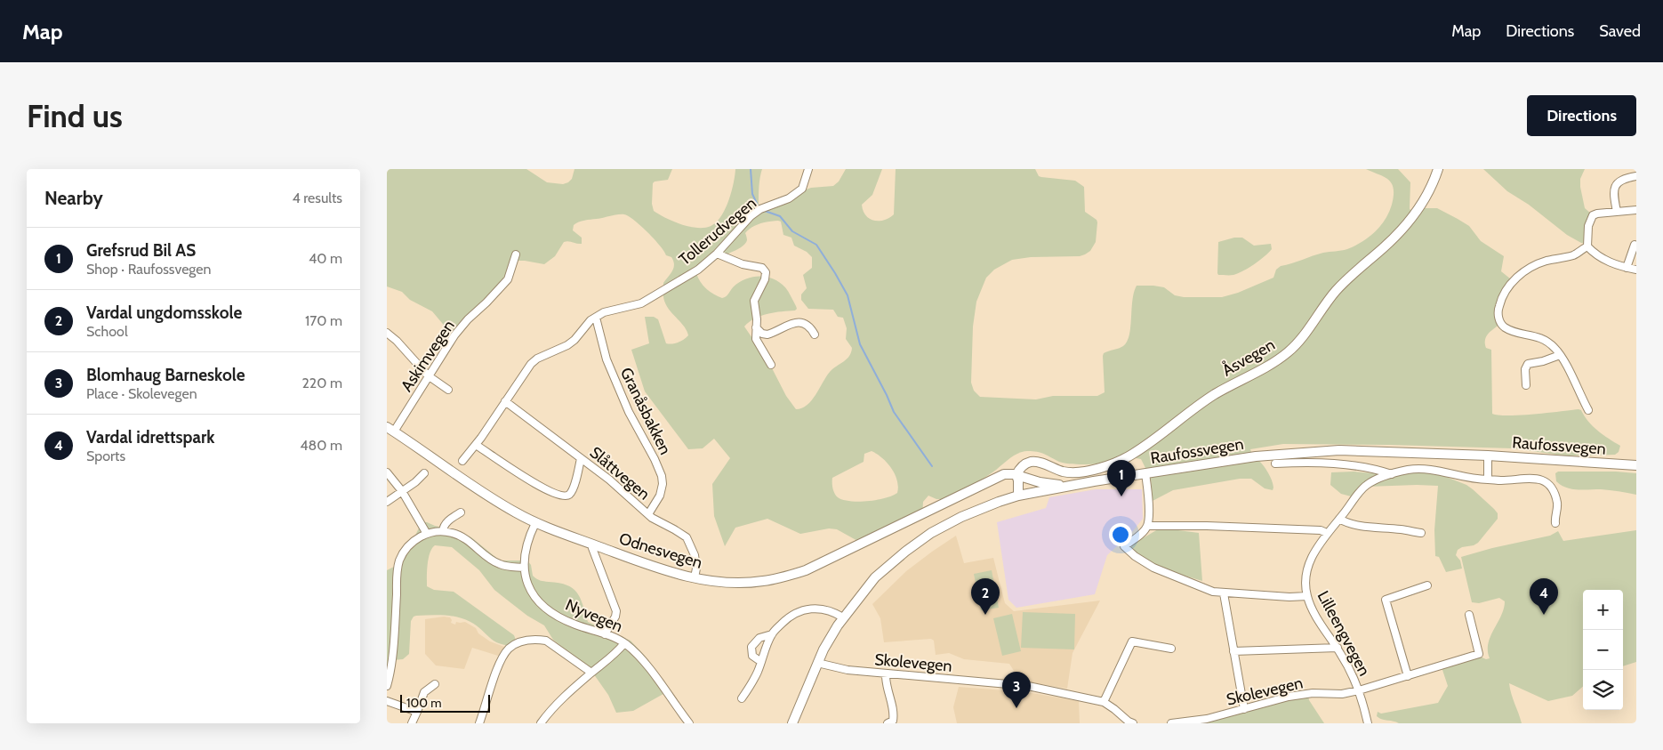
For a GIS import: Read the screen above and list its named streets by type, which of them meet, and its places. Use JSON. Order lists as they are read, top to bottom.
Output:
{
  "streets": {
    "main road": ["Åsvegen", "Raufossvegen", "Odnesvegen"],
    "street": [
      "Tollerudvegen",
      "Askimvegen",
      "Granåsbakken",
      "Slåttvegen",
      "Nyvegen",
      "Lilleengvegen",
      "Skolevegen"
    ]
  },
  "crossings": [
    ["Tollerudvegen", "Granåsbakken"],
    ["Tollerudvegen", "Slåttvegen"],
    ["Askimvegen", "Odnesvegen"],
    ["Åsvegen", "Odnesvegen"],
    ["Granåsbakken", "Slåttvegen"],
    ["Raufossvegen", "Skolevegen"],
    ["Slåttvegen", "Odnesvegen"],
    ["Odnesvegen", "Nyvegen"],
    ["Lilleengvegen", "Skolevegen"]
  ],
  "scale_bar": "100 m",
  "page": {
    "header": "Map",
    "nav": ["Map", "Directions", "Saved"],
    "buttons": "Directions",
    "title": "Find us",
    "heading": ["Nearby", "4 results"],
    "list": [
      {
        "mark": "1",
        "name": "Grefsrud Bil AS",
        "note": "Shop · Raufossvegen",
        "value": "40 m"
      },
      {
        "mark": "2",
        "name": "Vardal ungdomsskole",
        "note": "School",
        "value": "170 m"
      },
      {
        "mark": "3",
        "name": "Blomhaug Barneskole",
        "note": "Place · Skolevegen",
        "value": "220 m"
      },
      {
        "mark": "4",
        "name": "Vardal idrettspark",
        "note": "Sports",
        "value": "480 m"
      }
    ],
    "pins": [
      "1",
      "2",
      "4",
      "3"
    ],
    "map_buttons": ["+", "−"],
    "scale": "100 m"
  }
}
